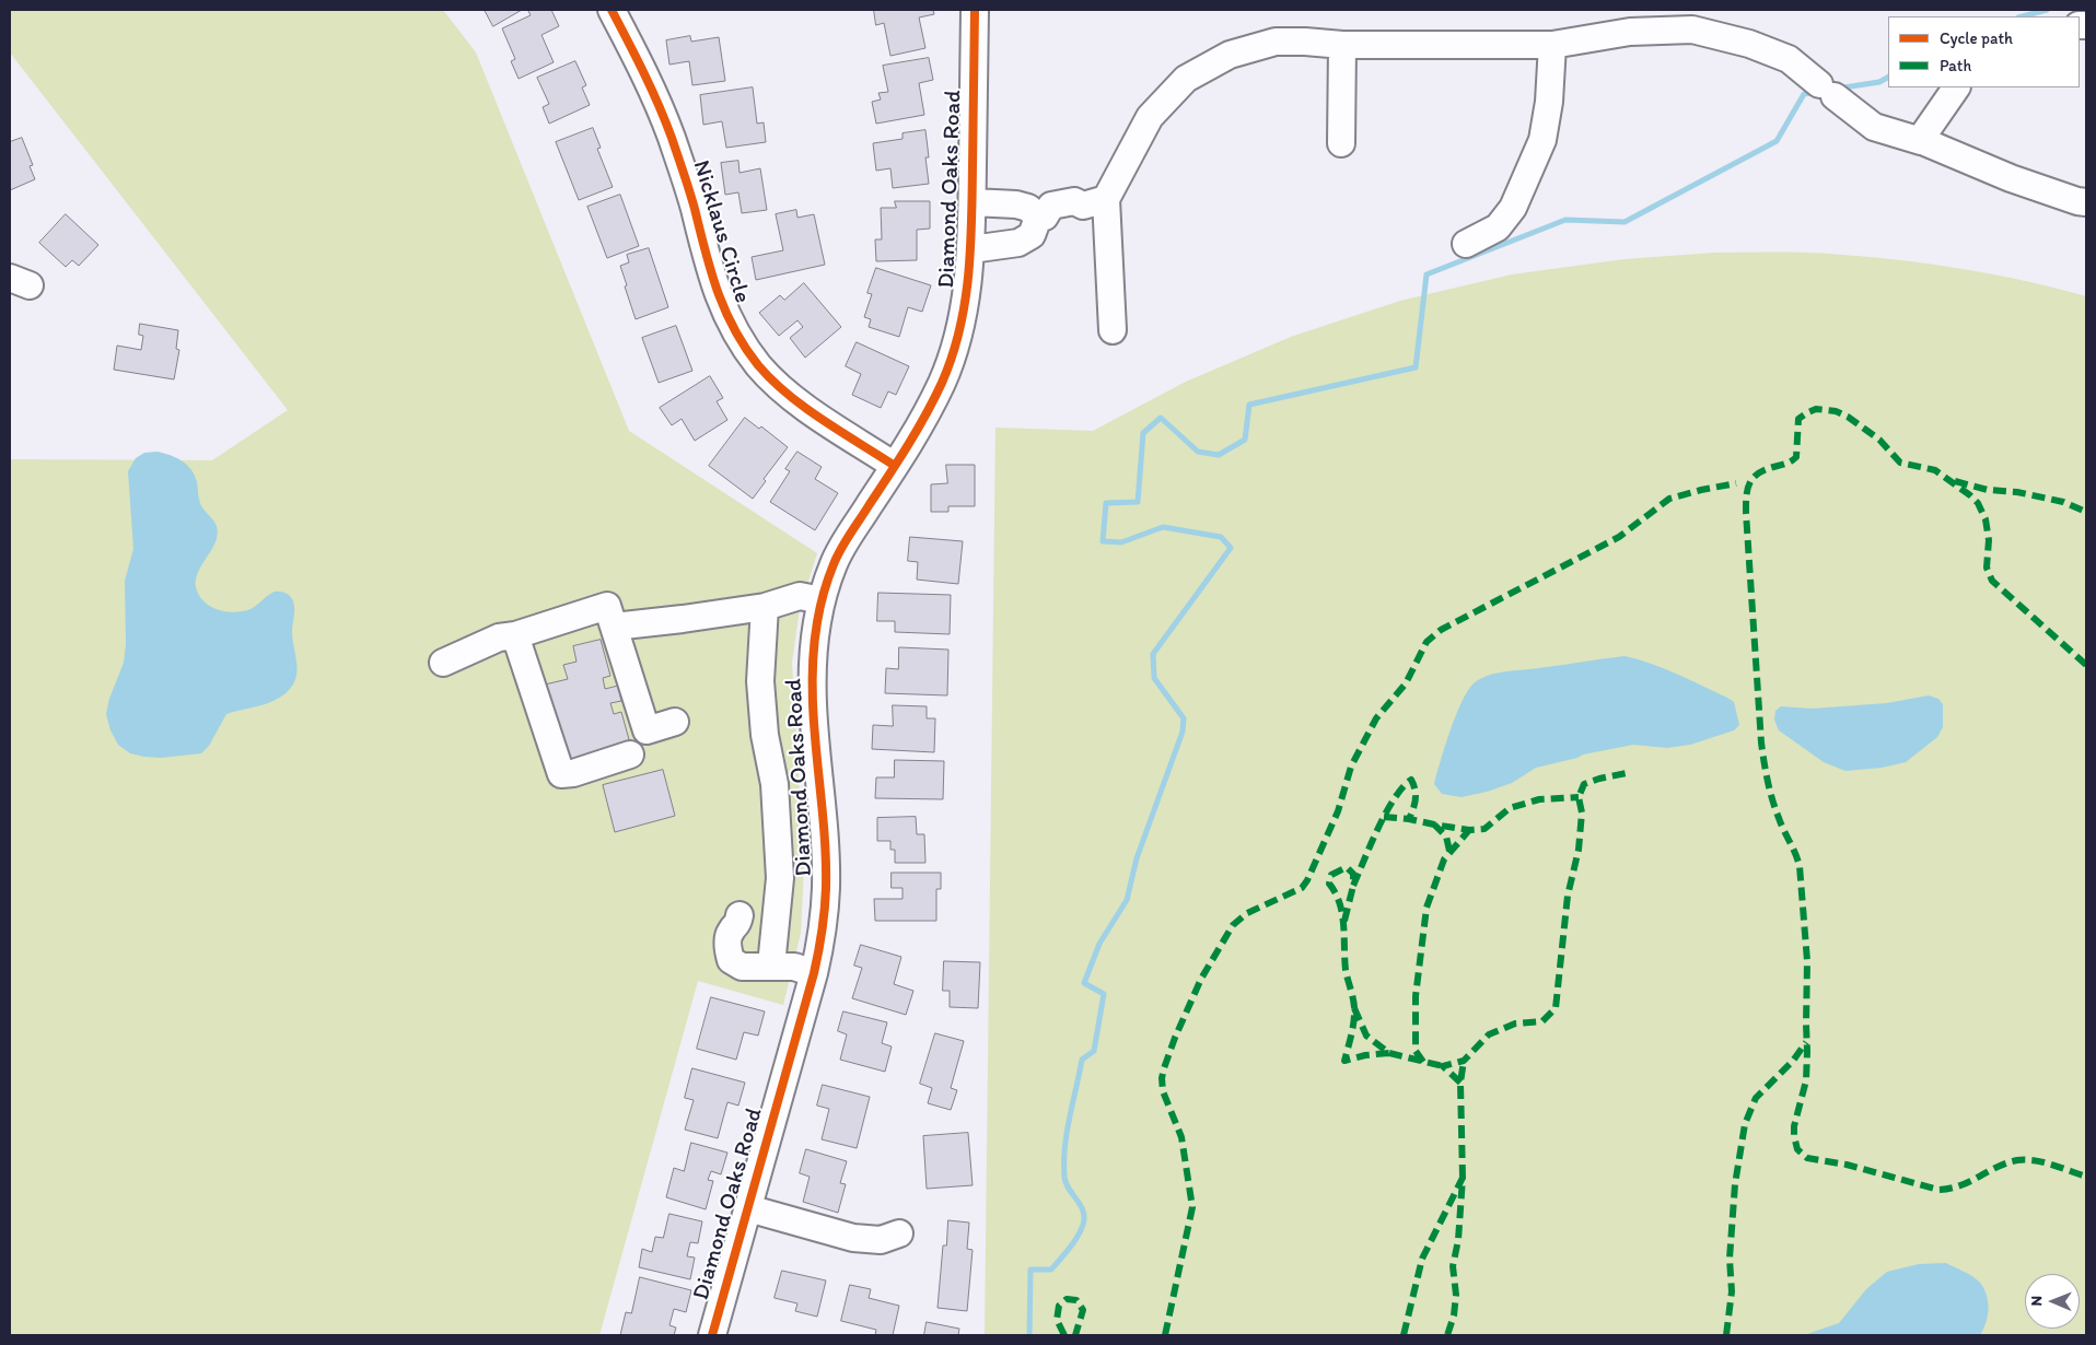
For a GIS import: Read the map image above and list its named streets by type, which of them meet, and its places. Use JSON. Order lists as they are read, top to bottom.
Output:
{
  "streets": {
    "street": ["Diamond Oaks Road", "Nicklaus Circle"]
  },
  "crossings": [
    ["Diamond Oaks Road", "Nicklaus Circle"]
  ],
  "legend": ["Cycle path", "Path"],
  "north": "left"
}
